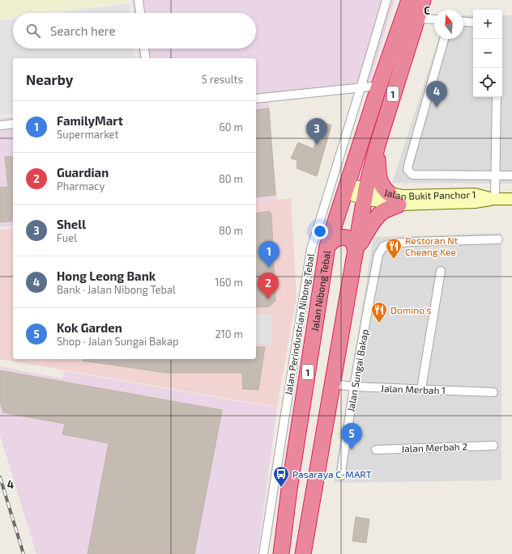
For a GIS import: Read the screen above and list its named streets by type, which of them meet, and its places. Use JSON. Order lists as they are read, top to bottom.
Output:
{
  "streets": {
    "highway": ["1", "Jalan Nibong Tebal"],
    "street": [
      "Jalan Bukit Panchor 1",
      "Jalan Perindustrian Nibong Tebal",
      "Jalan Sungai Bakap",
      "Jalan Merbah 1",
      "Jalan Merbah 2"
    ]
  },
  "crossings": [
    ["1", "Jalan Bukit Panchor 1"],
    ["1", "Jalan Merbah 1"],
    ["Jalan Bukit Panchor 1", "Jalan Nibong Tebal"],
    ["Jalan Sungai Bakap", "Jalan Merbah 1"]
  ],
  "places": {
    "restaurant": ["Restoran Nt Cheang Kee", "Domino's"],
    "bus stop": ["Pasaraya C-MART"]
  },
  "north": "top",
  "page": {
    "map_buttons": ["+", "−"],
    "search": "Search here",
    "heading": ["Nearby", "5 results"],
    "pins": [
      "4",
      "3",
      "1",
      "2",
      "5"
    ],
    "list": [
      {
        "mark": "1",
        "name": "FamilyMart",
        "note": "Supermarket",
        "value": "60 m"
      },
      {
        "mark": "2",
        "name": "Guardian",
        "note": "Pharmacy",
        "value": "80 m"
      },
      {
        "mark": "3",
        "name": "Shell",
        "note": "Fuel",
        "value": "80 m"
      },
      {
        "mark": "4",
        "name": "Hong Leong Bank",
        "note": "Bank · Jalan Nibong Tebal",
        "value": "160 m"
      },
      {
        "mark": "5",
        "name": "Kok Garden",
        "note": "Shop · Jalan Sungai Bakap",
        "value": "210 m"
      }
    ]
  },
  "grid": {
    "columns": ["C"],
    "rows": ["4"]
  }
}
